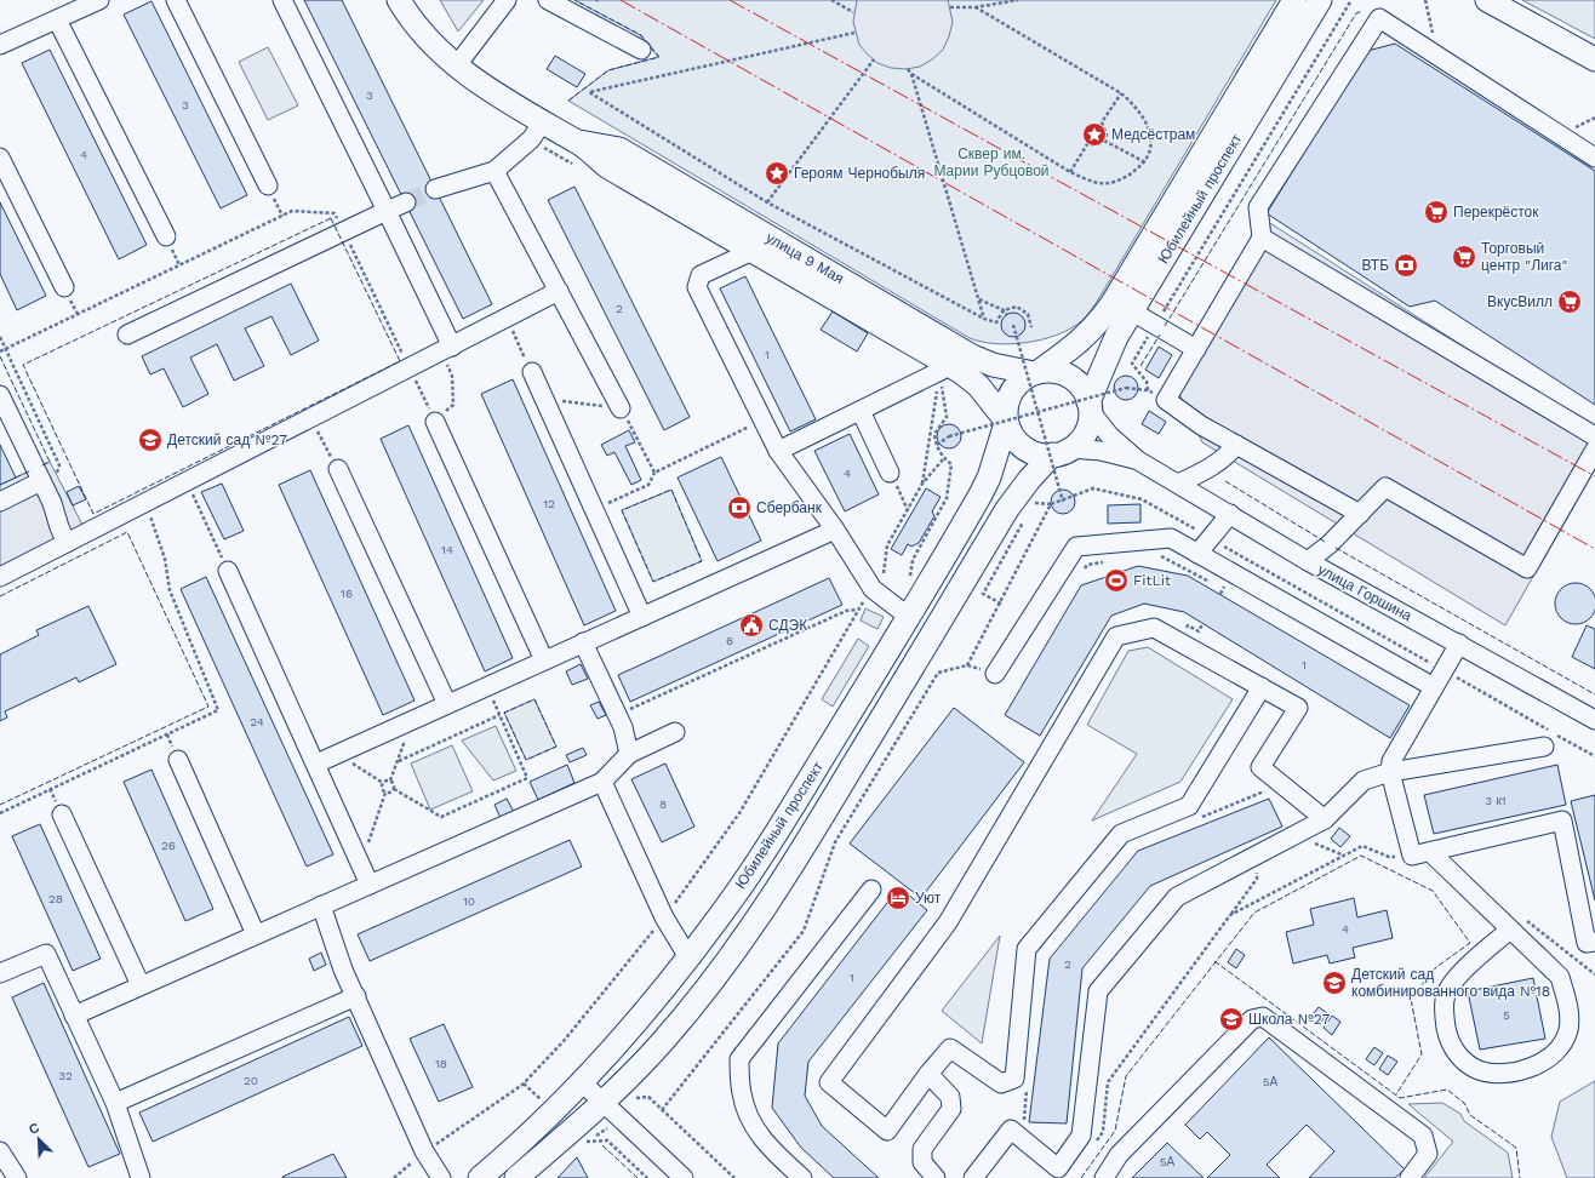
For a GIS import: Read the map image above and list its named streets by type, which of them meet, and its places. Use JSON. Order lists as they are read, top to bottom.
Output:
{
  "streets": {
    "main road": ["Юбилейный проспект", "улица 9 Мая"],
    "street": ["улица Горшина"]
  },
  "crossings": [
    ["Юбилейный проспект", "улица 9 Мая"],
    ["Юбилейный проспект", "улица Горшина"],
    ["улица 9 Мая", "улица Горшина"]
  ],
  "parks": ["Сквер им. Марии Рубцовой"],
  "places": {
    "place": ["Медсёстрам", "Героям Чернобыля"],
    "supermarket": ["Перекрёсток", "Торговый центр \"Лига\"", "ВкусВилл"],
    "bank": ["ВТБ", "Сбербанк"],
    "school or university": ["Детский сад №27", "Детский сад комбинированного вида №18", "Школа №27"],
    "sports": ["FitLit"],
    "public building": ["СДЭК"],
    "hotel": ["Уют"]
  },
  "house_numbers": [
    "3",
    "3",
    "4",
    "2",
    "1",
    "4",
    "12",
    "14",
    "16",
    "6",
    "1",
    "24",
    "3 к1",
    "8",
    "26",
    "28",
    "10",
    "4",
    "2",
    "1",
    "5",
    "18",
    "32",
    "20",
    "5А",
    "5А"
  ],
  "north": "top left"
}
